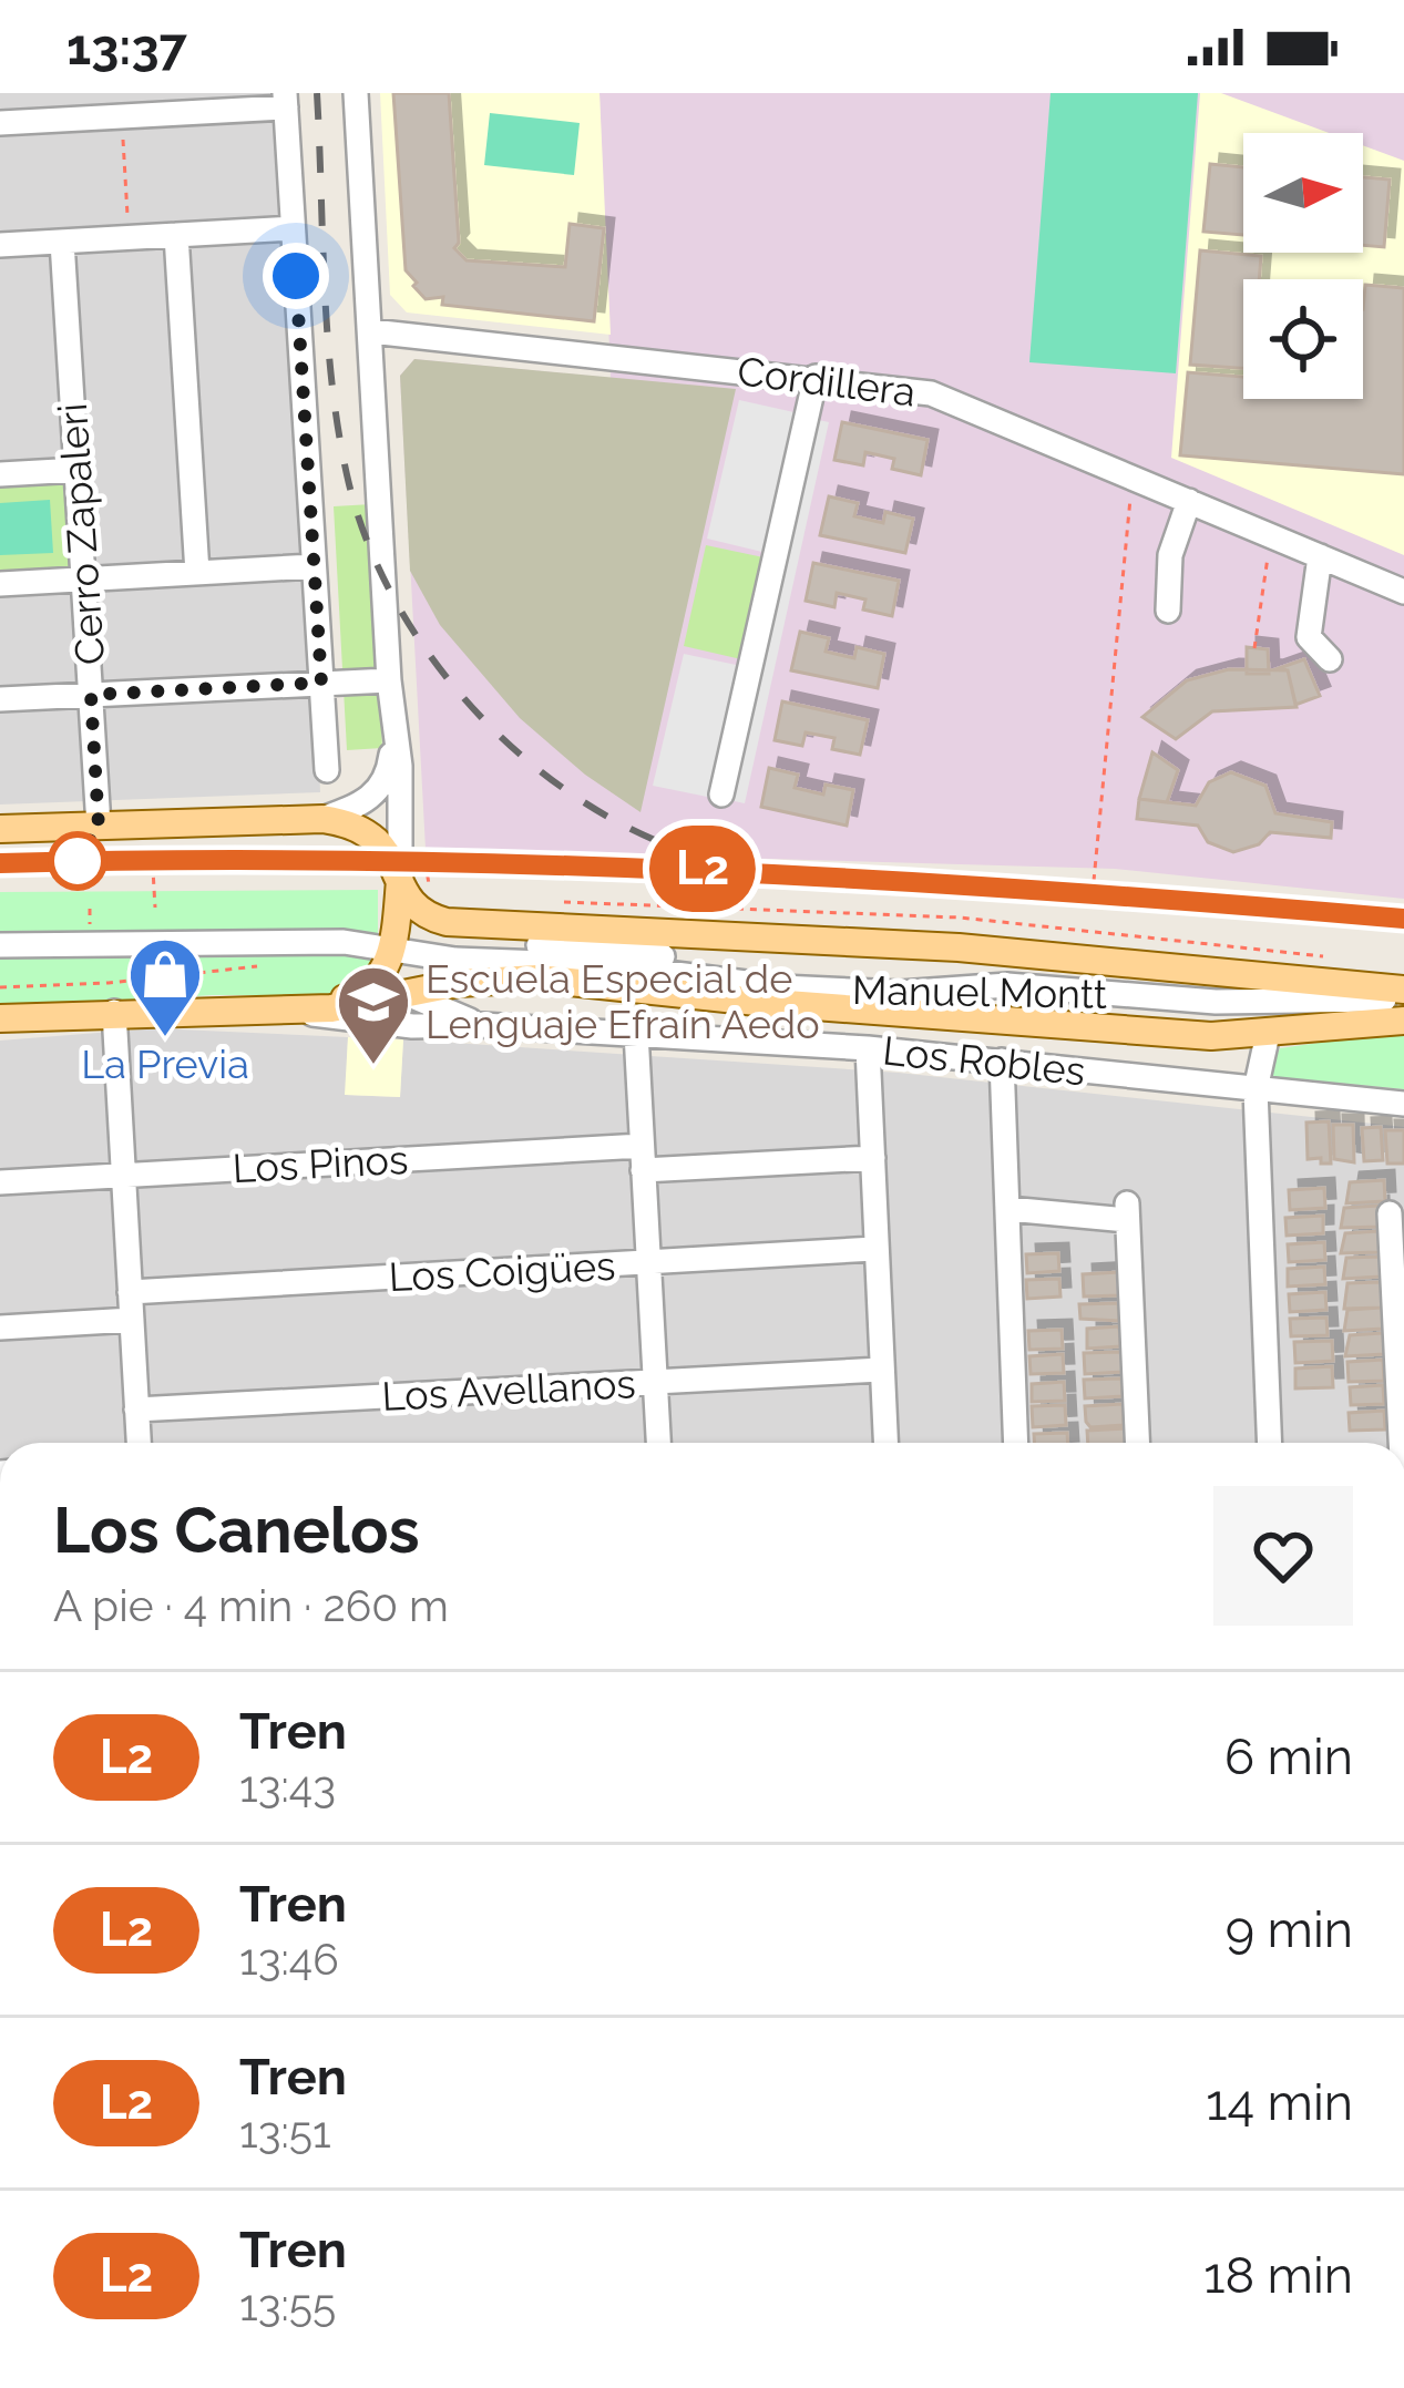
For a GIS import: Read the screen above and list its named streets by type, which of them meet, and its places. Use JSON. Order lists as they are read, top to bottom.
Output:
{
  "streets": {
    "main road": ["Manuel Montt", "Los Robles"],
    "street": [
      "Cordillera",
      "Cerro Zapaleri",
      "Los Pinos",
      "Los Coigües",
      "Los Avellanos"
    ]
  },
  "crossings": [
    ["Manuel Montt", "Los Robles"]
  ],
  "places": {
    "shop": ["La Previa"],
    "school or university": ["Escuela Especial de Lenguaje Efraín Aedo"]
  },
  "north": "right",
  "page": {
    "status": "13:37",
    "on_map": "L2",
    "heading": ["Los Canelos", "A pie · 4 min · 260 m"],
    "list": [
      {
        "mark": "L2",
        "name": "Tren",
        "note": "13:43",
        "value": "6 min"
      },
      {
        "mark": "L2",
        "name": "Tren",
        "note": "13:46",
        "value": "9 min"
      },
      {
        "mark": "L2",
        "name": "Tren",
        "note": "13:51",
        "value": "14 min"
      },
      {
        "mark": "L2",
        "name": "Tren",
        "note": "13:55",
        "value": "18 min"
      }
    ]
  }
}
